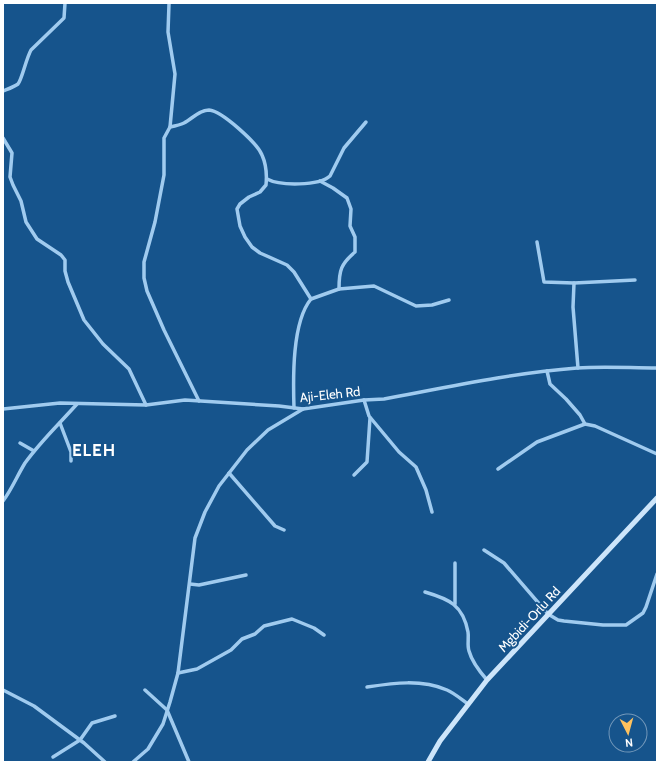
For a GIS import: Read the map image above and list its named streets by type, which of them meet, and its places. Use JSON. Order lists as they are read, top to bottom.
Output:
{
  "streets": {
    "main road": ["Mgbidi-Orlu Rd"],
    "street": ["Aji-Eleh Rd"]
  },
  "districts": ["ELEH"],
  "north": "bottom"
}
